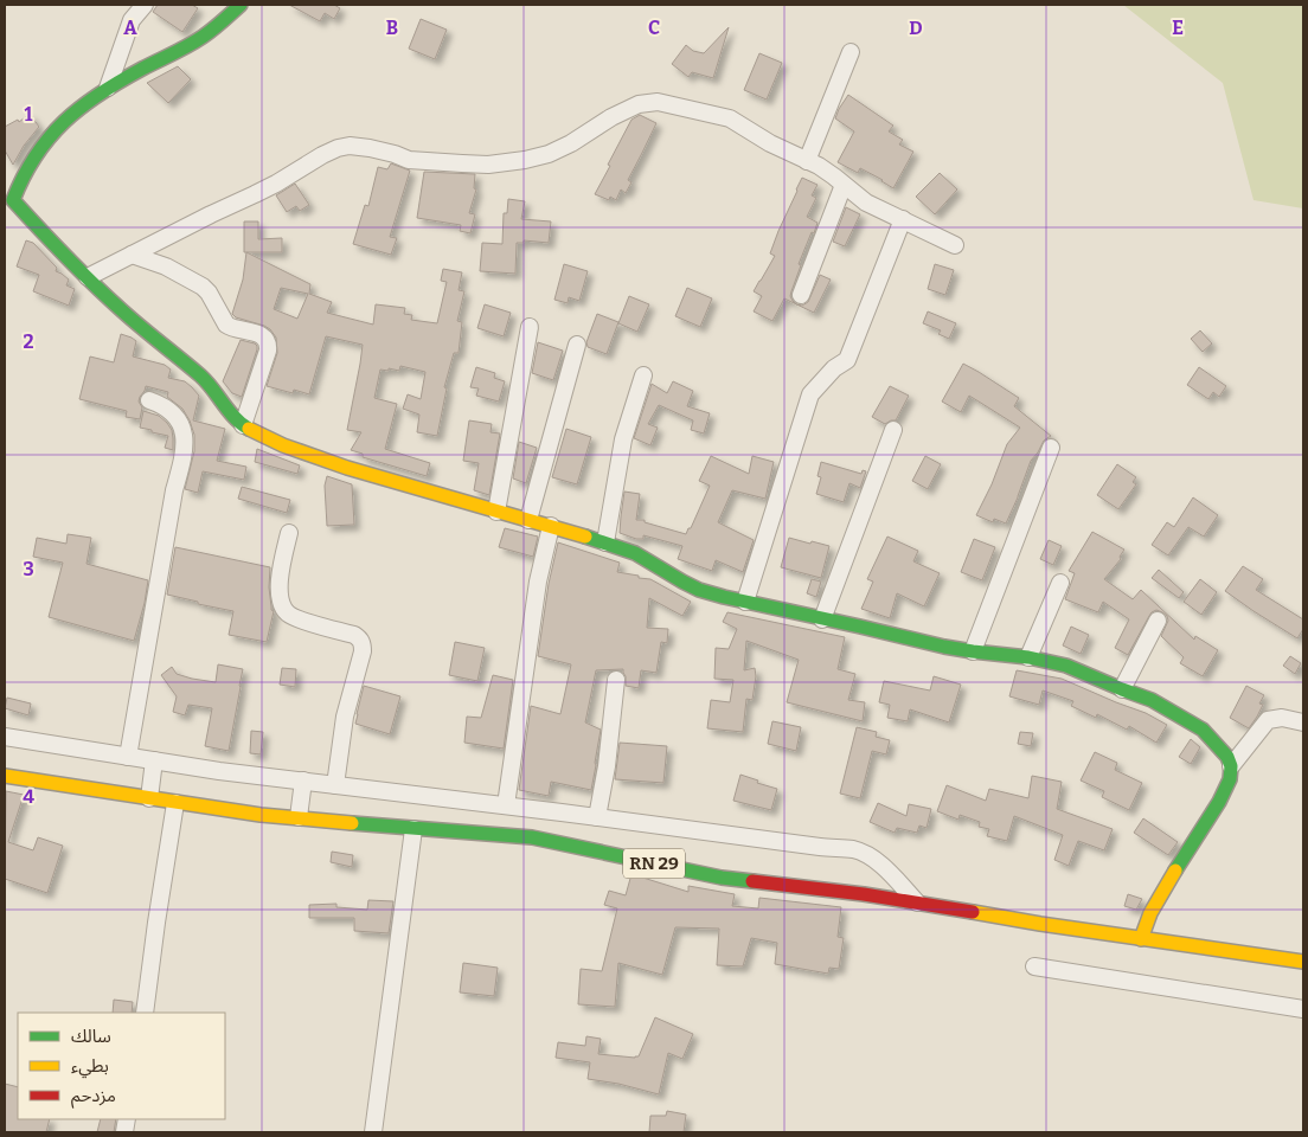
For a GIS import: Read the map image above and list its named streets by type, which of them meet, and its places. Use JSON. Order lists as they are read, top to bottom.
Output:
{
  "streets": {
    "street": ["RN 29"]
  },
  "legend": ["سالك", "بطيء", "مزدحم"],
  "grid": {
    "columns": [
      "A",
      "B",
      "C",
      "D",
      "E"
    ],
    "rows": [
      "1",
      "2",
      "3",
      "4"
    ]
  }
}
